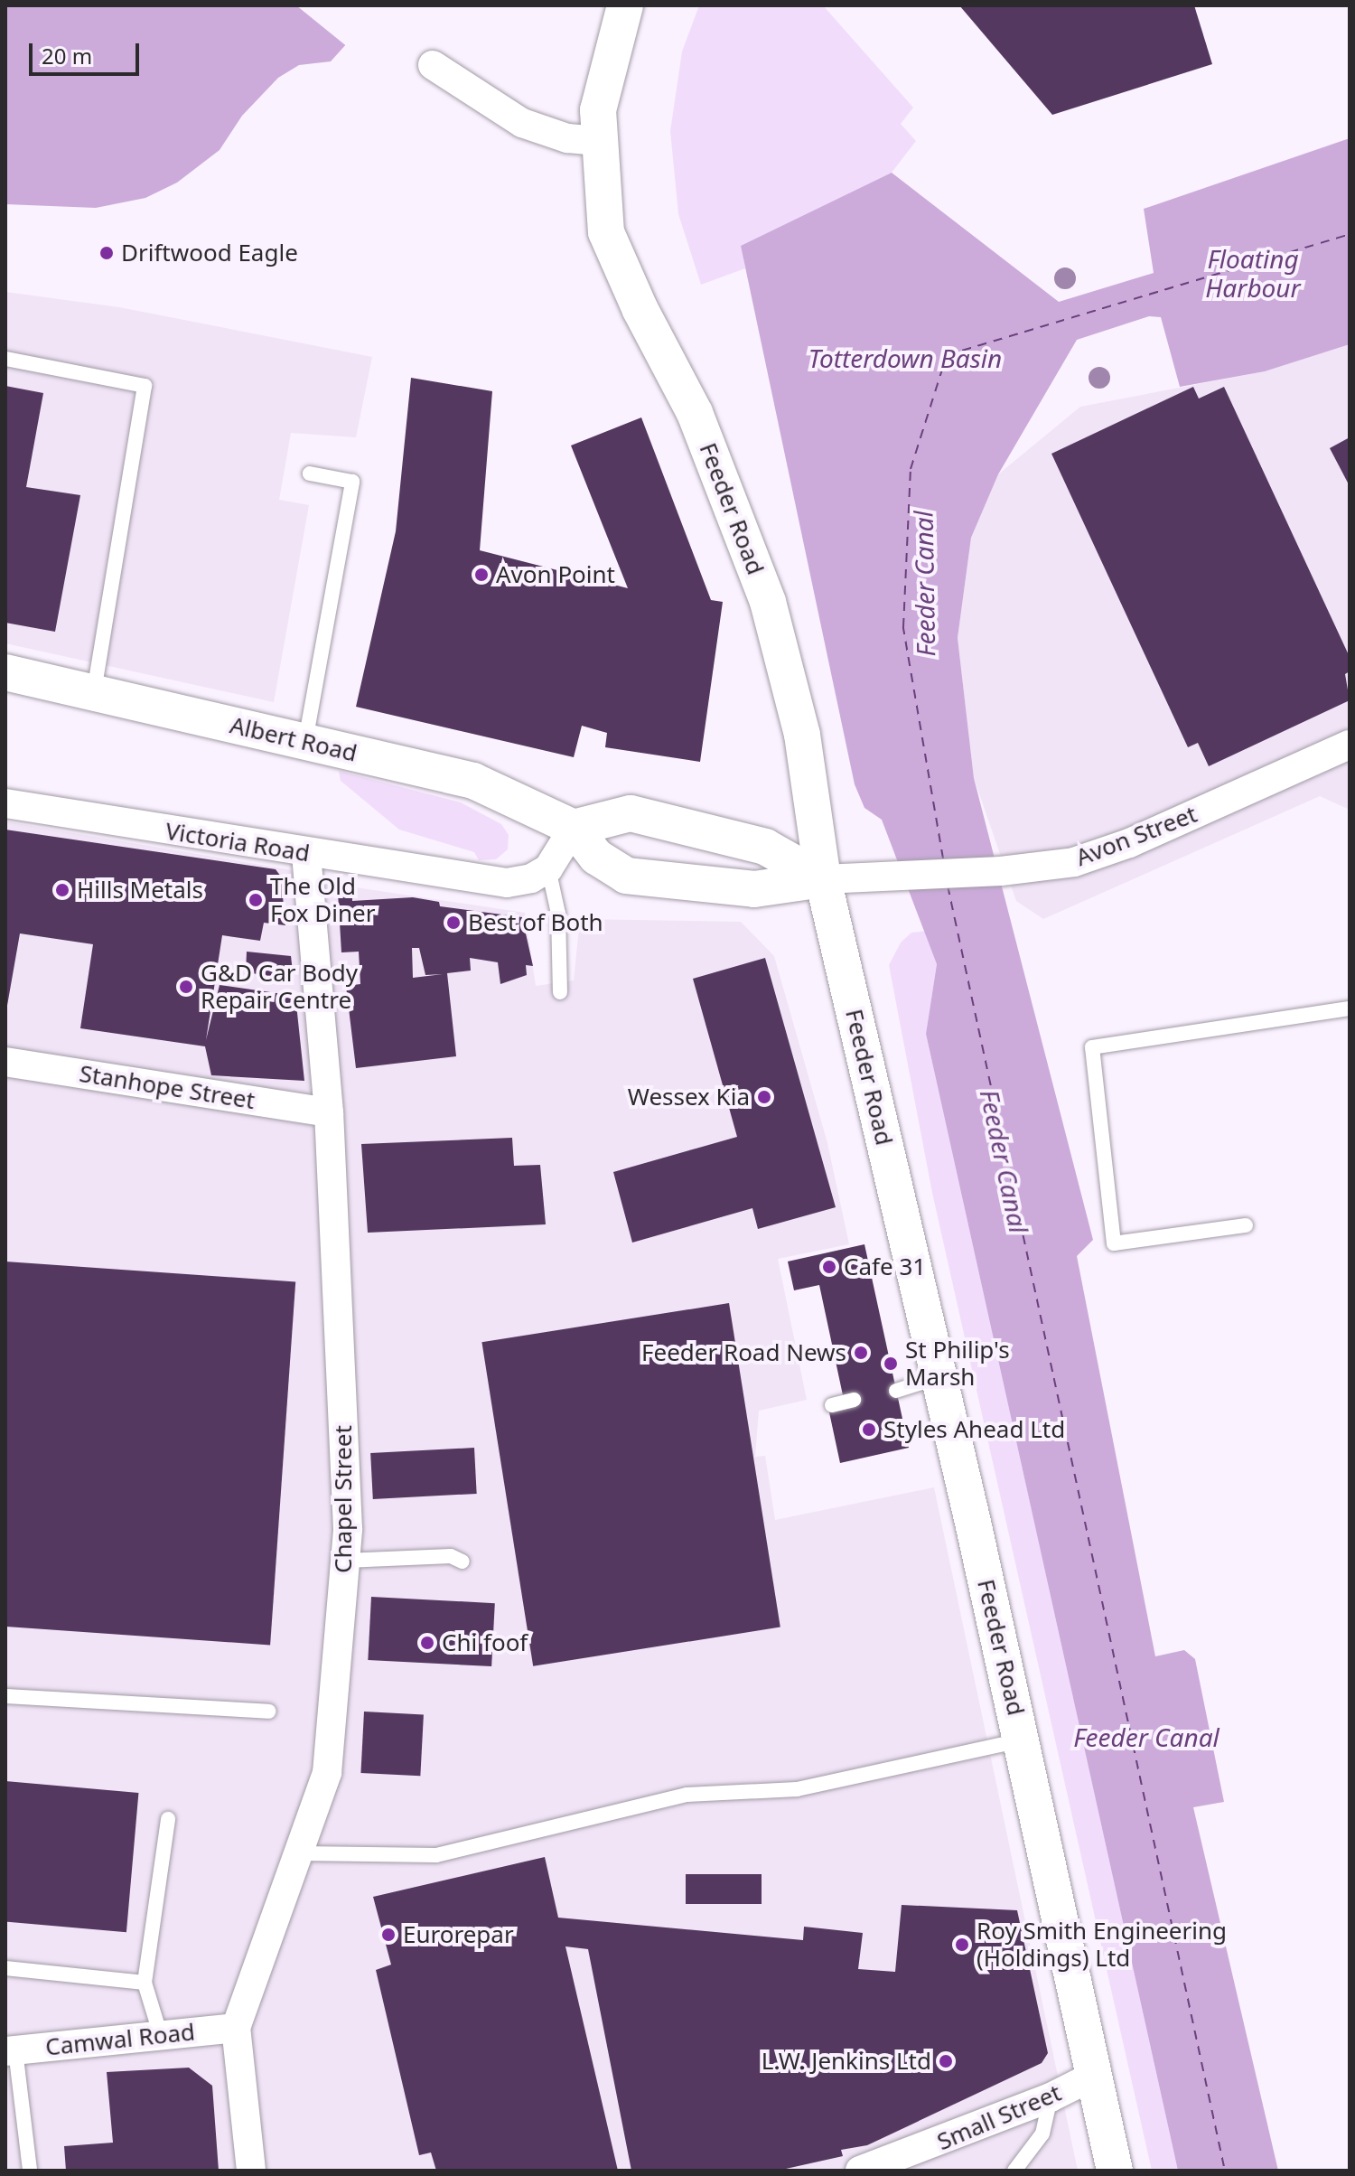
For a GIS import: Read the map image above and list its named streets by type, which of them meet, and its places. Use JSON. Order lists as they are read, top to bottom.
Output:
{
  "streets": {
    "street": [
      "Feeder Road",
      "Albert Road",
      "Avon Street",
      "Victoria Road",
      "Stanhope Street",
      "Chapel Street",
      "Camwal Road",
      "Small Street"
    ]
  },
  "crossings": [
    ["Feeder Road", "Albert Road"],
    ["Feeder Road", "Avon Street"],
    ["Feeder Road", "Small Street"],
    ["Albert Road", "Avon Street"],
    ["Victoria Road", "Chapel Street"],
    ["Stanhope Street", "Chapel Street"],
    ["Chapel Street", "Camwal Road"]
  ],
  "water": ["Floating Harbour", "Totterdown Basin", "Feeder Canal"],
  "places": [
    "Driftwood Eagle",
    "Avon Point",
    "Hills Metals",
    "The Old Fox Diner",
    "Best of Both",
    "G&D Car Body Repair Centre",
    "Wessex Kia",
    "Cafe 31",
    "Feeder Road News",
    "St Philip's Marsh",
    "Styles Ahead Ltd",
    "Chi foof",
    "Eurorepar",
    "Roy Smith Engineering (Holdings) Ltd",
    "L.W. Jenkins Ltd"
  ],
  "scale_bar": "20 m"
}
